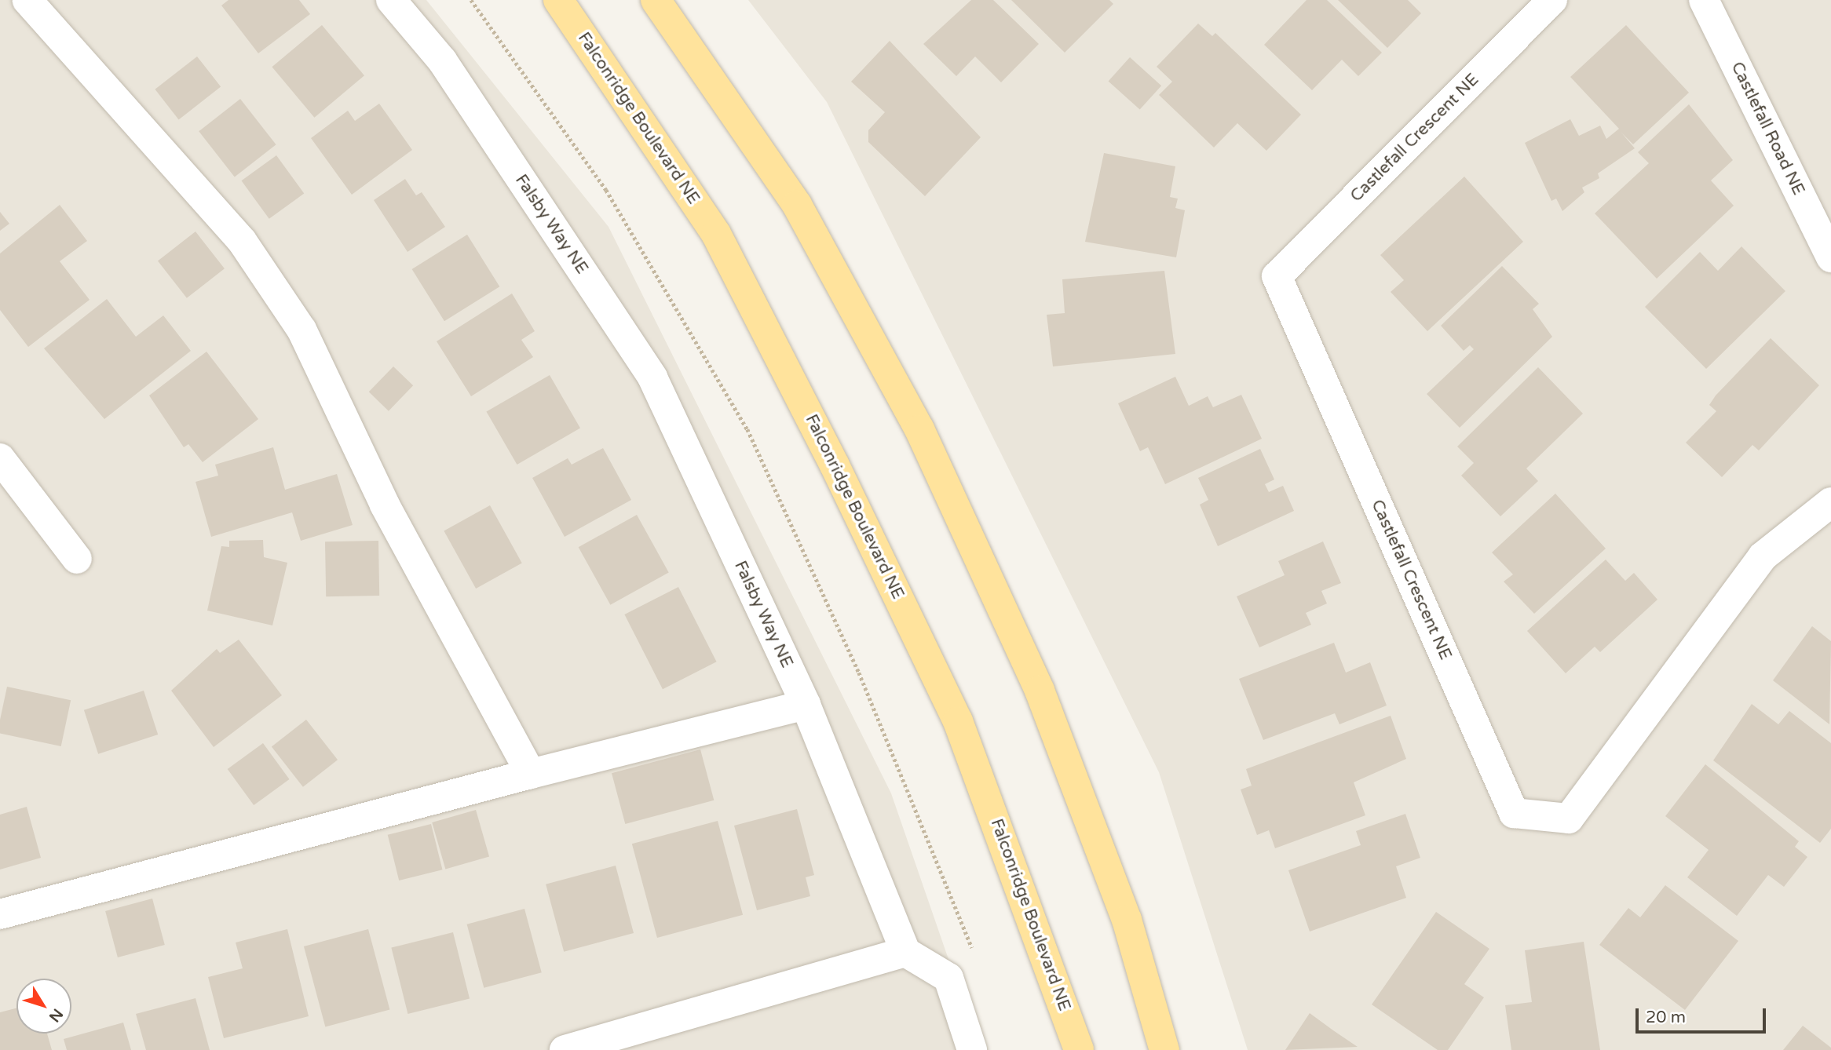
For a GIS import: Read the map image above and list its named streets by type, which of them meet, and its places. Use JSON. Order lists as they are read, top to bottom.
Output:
{
  "streets": {
    "main road": ["Falconridge Boulevard NE"],
    "street": ["Castlefall Road NE", "Castlefall Crescent NE", "Falsby Way NE"]
  },
  "scale_bar": "20 m",
  "north": "bottom right"
}
